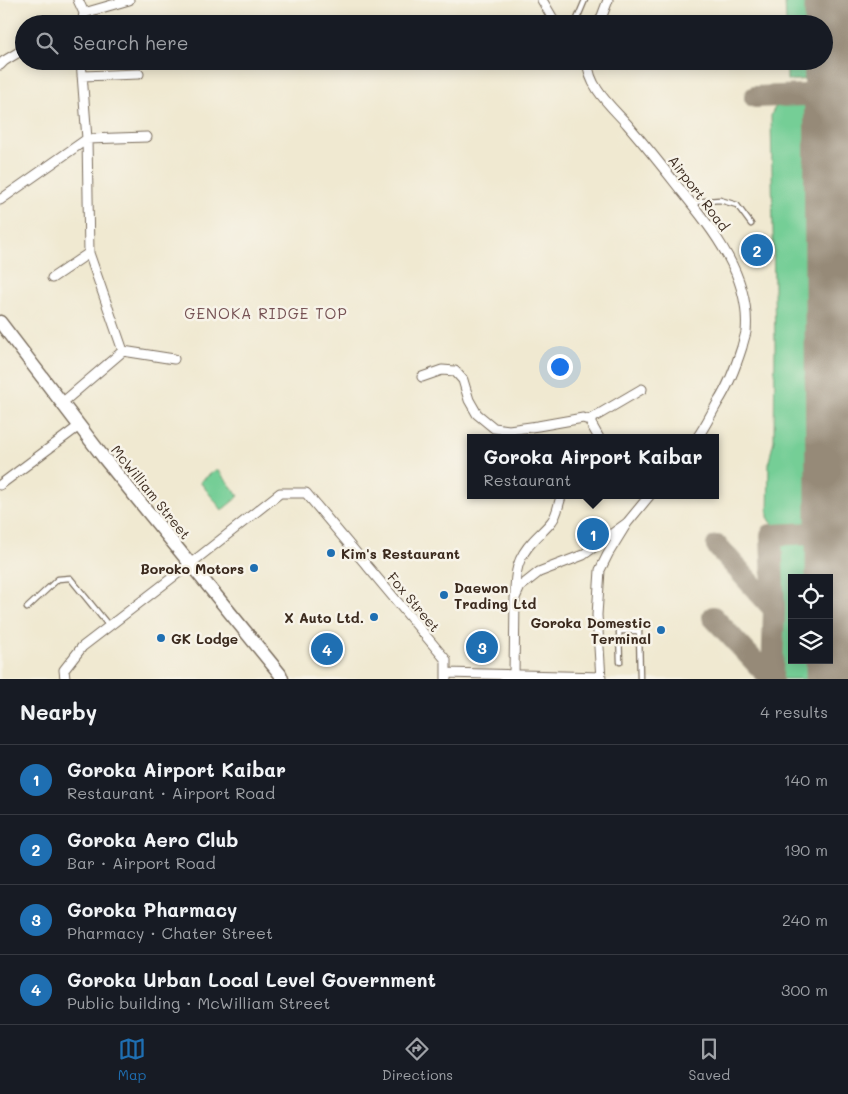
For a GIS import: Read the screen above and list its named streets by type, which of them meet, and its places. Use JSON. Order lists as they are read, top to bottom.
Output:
{
  "streets": {
    "street": ["Airport Road", "McWilliam Street", "Fox Street"]
  },
  "crossings": [
    ["McWilliam Street", "Fox Street"]
  ],
  "districts": ["GENOKA RIDGE TOP"],
  "places": [
    "Kim's Restaurant",
    "Boroko Motors",
    "Daewon Trading Ltd",
    "X Auto Ltd.",
    "Goroka Domestic Terminal",
    "GK Lodge"
  ],
  "page": {
    "search": "Search here",
    "pins": [
      "2",
      "1",
      "3",
      "4"
    ],
    "popup": ["Goroka Airport Kaibar", "Restaurant"],
    "heading": ["Nearby", "4 results"],
    "list": [
      {
        "mark": "1",
        "name": "Goroka Airport Kaibar",
        "note": "Restaurant · Airport Road",
        "value": "140 m"
      },
      {
        "mark": "2",
        "name": "Goroka Aero Club",
        "note": "Bar · Airport Road",
        "value": "190 m"
      },
      {
        "mark": "3",
        "name": "Goroka Pharmacy",
        "note": "Pharmacy · Chater Street",
        "value": "240 m"
      },
      {
        "mark": "4",
        "name": "Goroka Urban Local Level Government",
        "note": "Public building · McWilliam Street",
        "value": "300 m"
      }
    ],
    "nav": ["Map", "Directions", "Saved"]
  }
}
